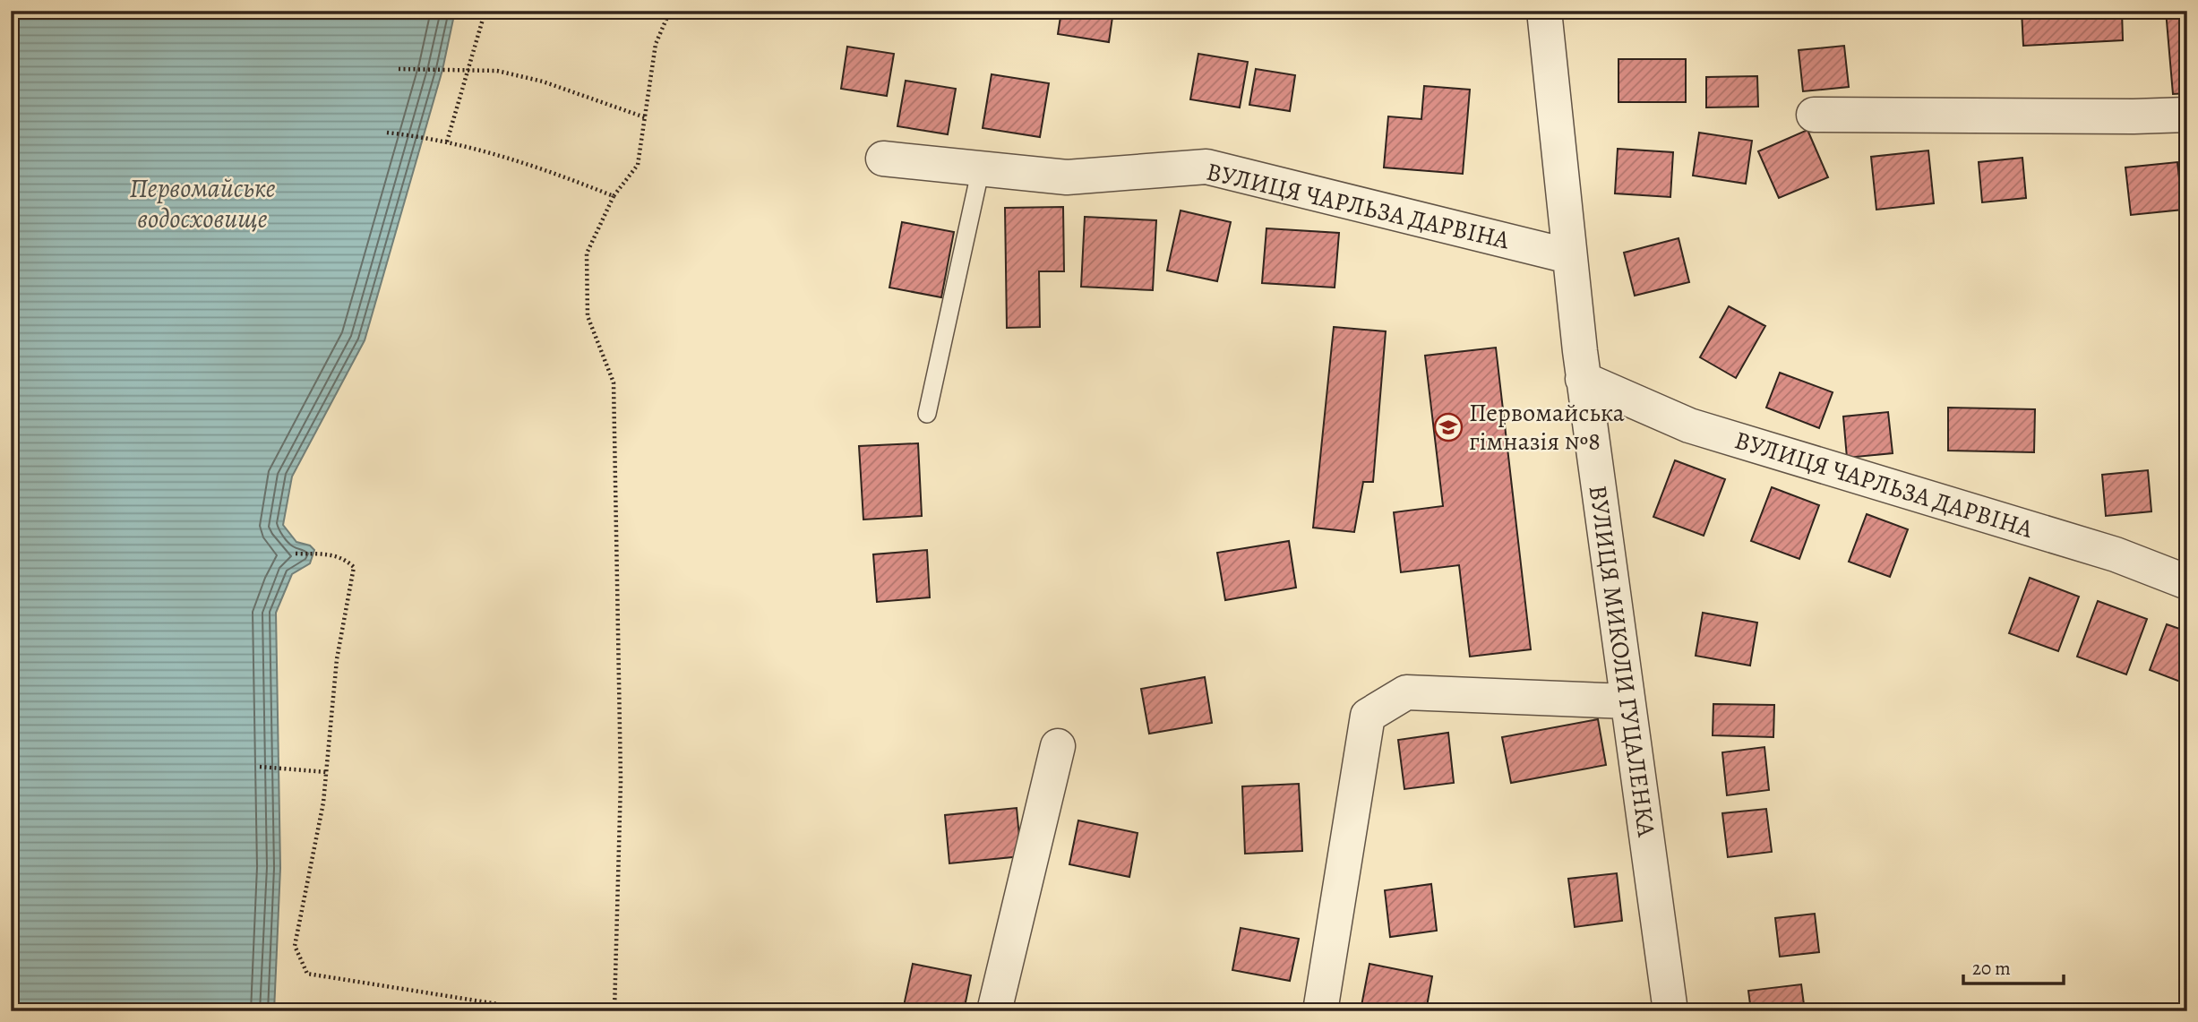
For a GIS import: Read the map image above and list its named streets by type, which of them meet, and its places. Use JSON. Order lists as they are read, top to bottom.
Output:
{
  "streets": {
    "street": ["ВУЛИЦЯ ЧАРЛЬЗА ДАРВІНА", "ВУЛИЦЯ МИКОЛИ ГУЦАЛЕНКА"]
  },
  "crossings": [
    ["ВУЛИЦЯ ЧАРЛЬЗА ДАРВІНА", "ВУЛИЦЯ МИКОЛИ ГУЦАЛЕНКА"]
  ],
  "water": ["Первомайське водосховище"],
  "places": {
    "school or university": ["Первомайська гімназія №8"]
  },
  "scale_bar": "20 m"
}
